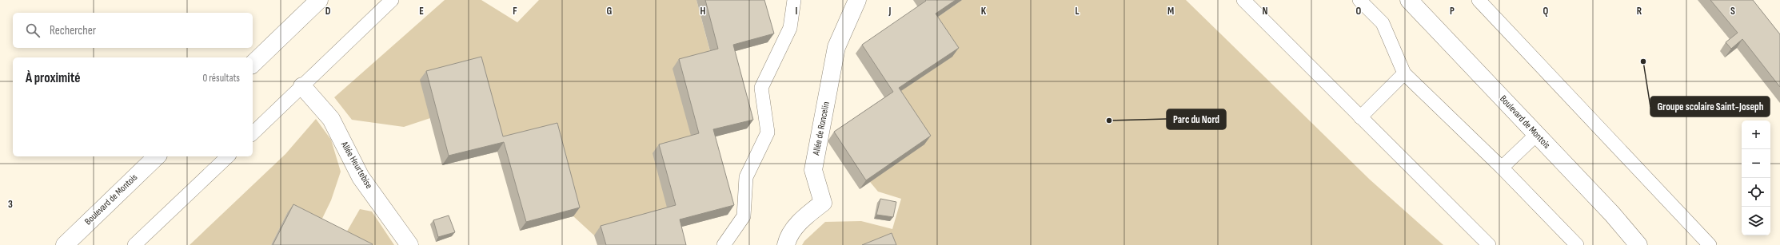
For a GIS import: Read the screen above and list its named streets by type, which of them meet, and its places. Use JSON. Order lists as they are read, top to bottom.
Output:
{
  "streets": {
    "street": ["Boulevard de Montois", "Allée de Roncelin", "Allée Heurtebise"]
  },
  "places": ["Groupe scolaire Saint-Joseph", "Parc du Nord"],
  "page": {
    "search": "Rechercher",
    "heading": ["À proximité", "0 résultats"],
    "map_buttons": ["+", "−"]
  },
  "grid": {
    "columns": [
      "D",
      "E",
      "F",
      "G",
      "H",
      "I",
      "J",
      "K",
      "L",
      "M",
      "N",
      "O",
      "P",
      "Q",
      "R",
      "S"
    ],
    "rows": ["3"]
  }
}
